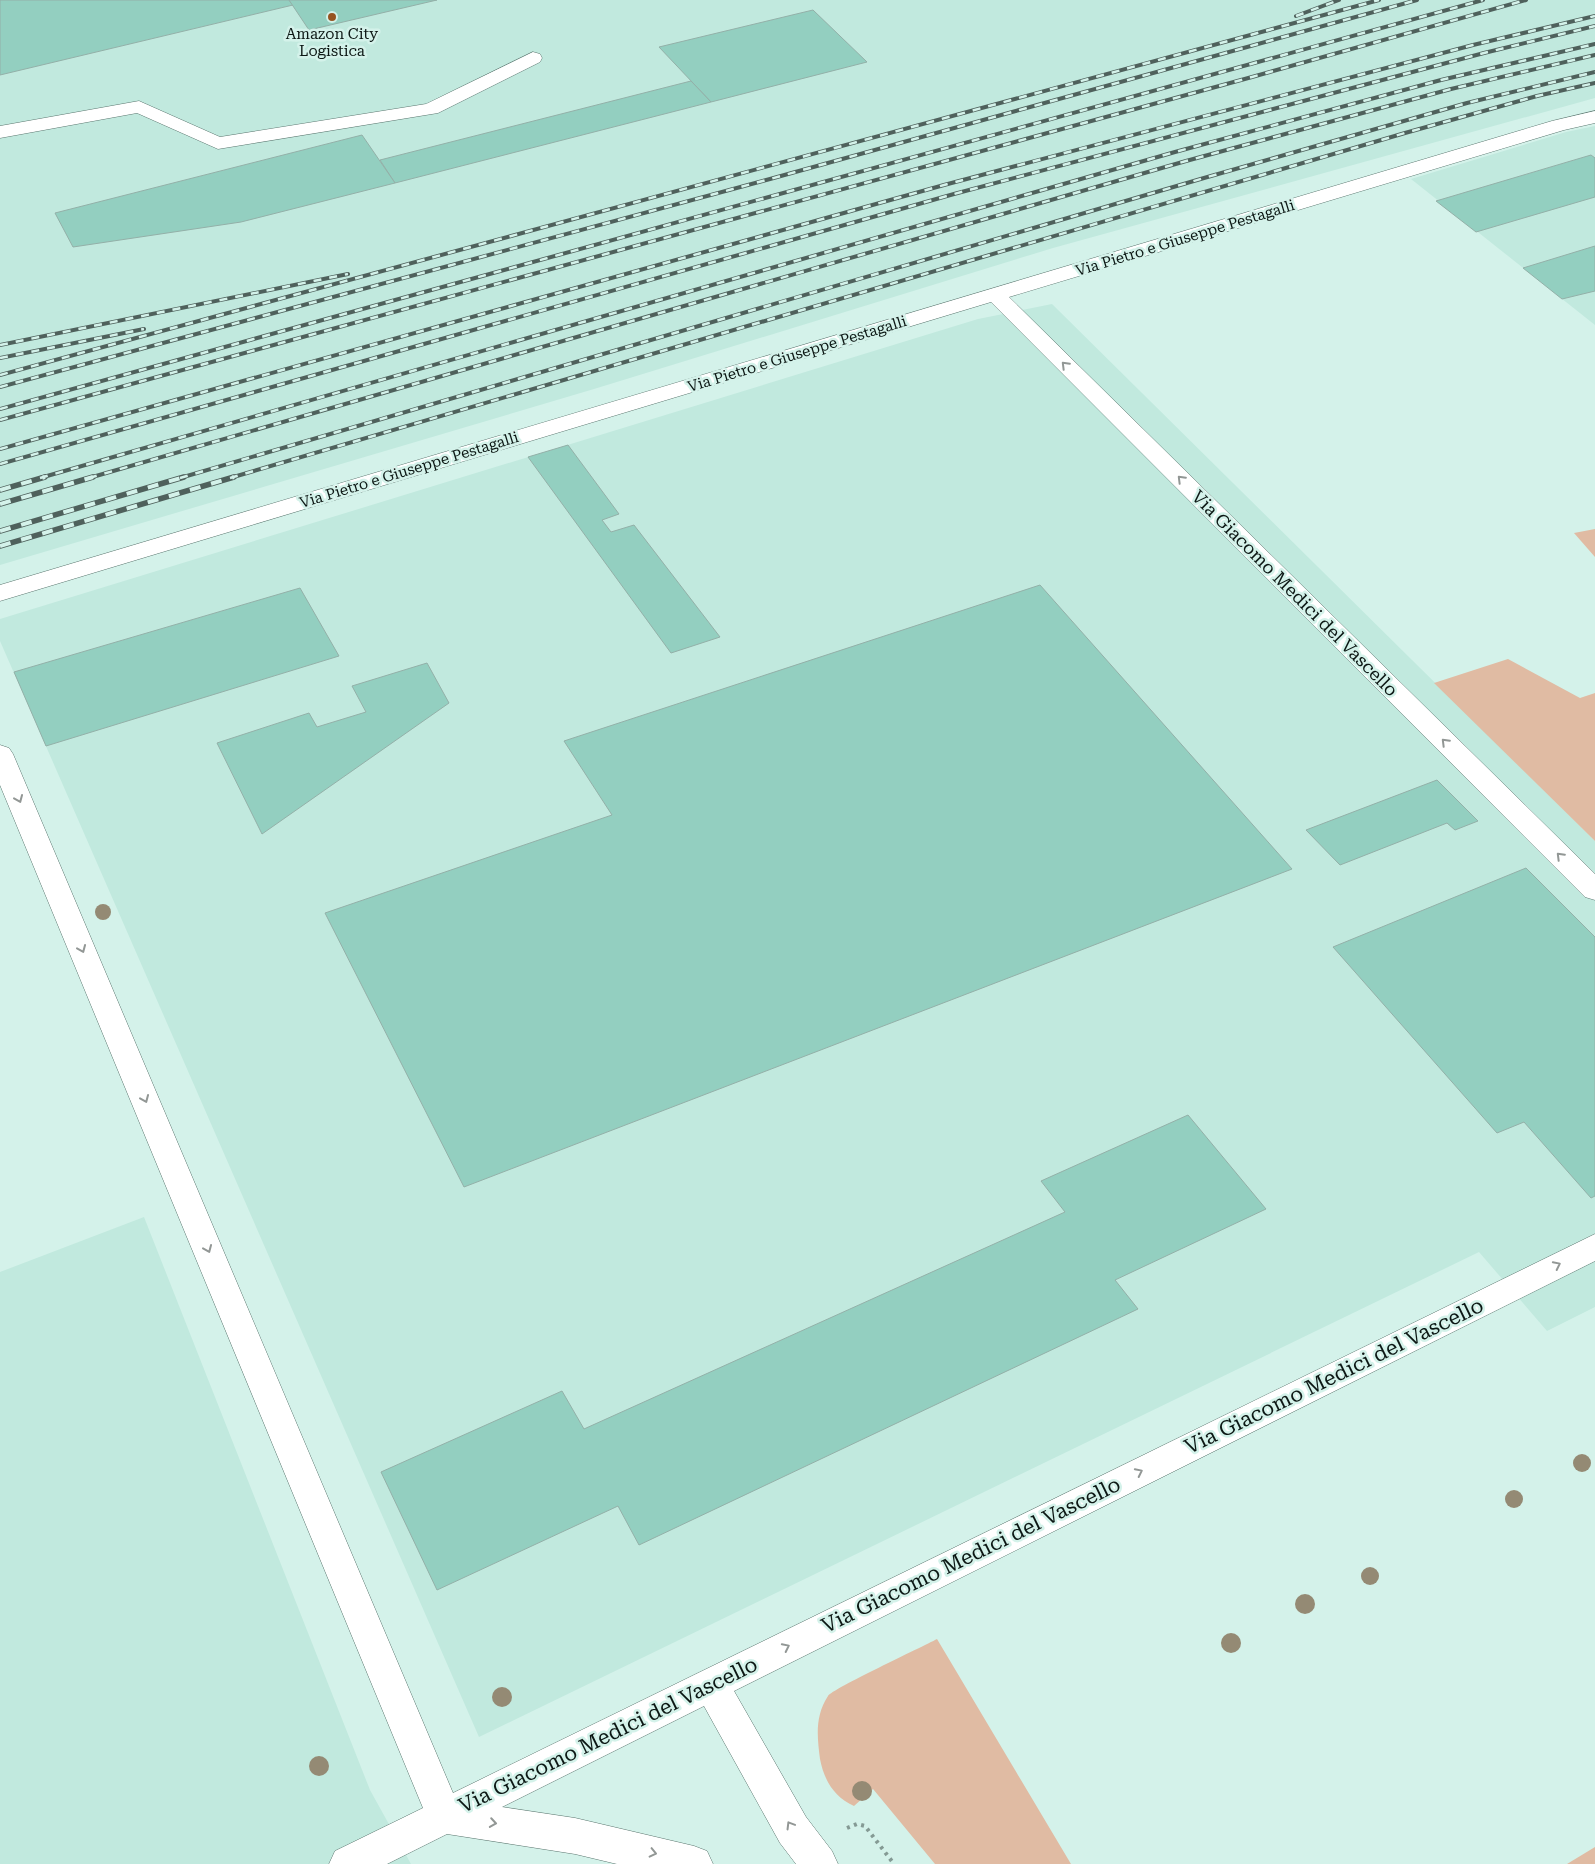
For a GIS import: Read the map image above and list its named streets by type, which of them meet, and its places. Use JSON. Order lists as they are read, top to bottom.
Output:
{
  "streets": {
    "street": ["Via Pietro e Giuseppe Pestagalli", "Via Giacomo Medici del Vascello"]
  },
  "crossings": [
    ["Via Pietro e Giuseppe Pestagalli", "Via Giacomo Medici del Vascello"]
  ],
  "places": ["Amazon City Logistica"]
}
